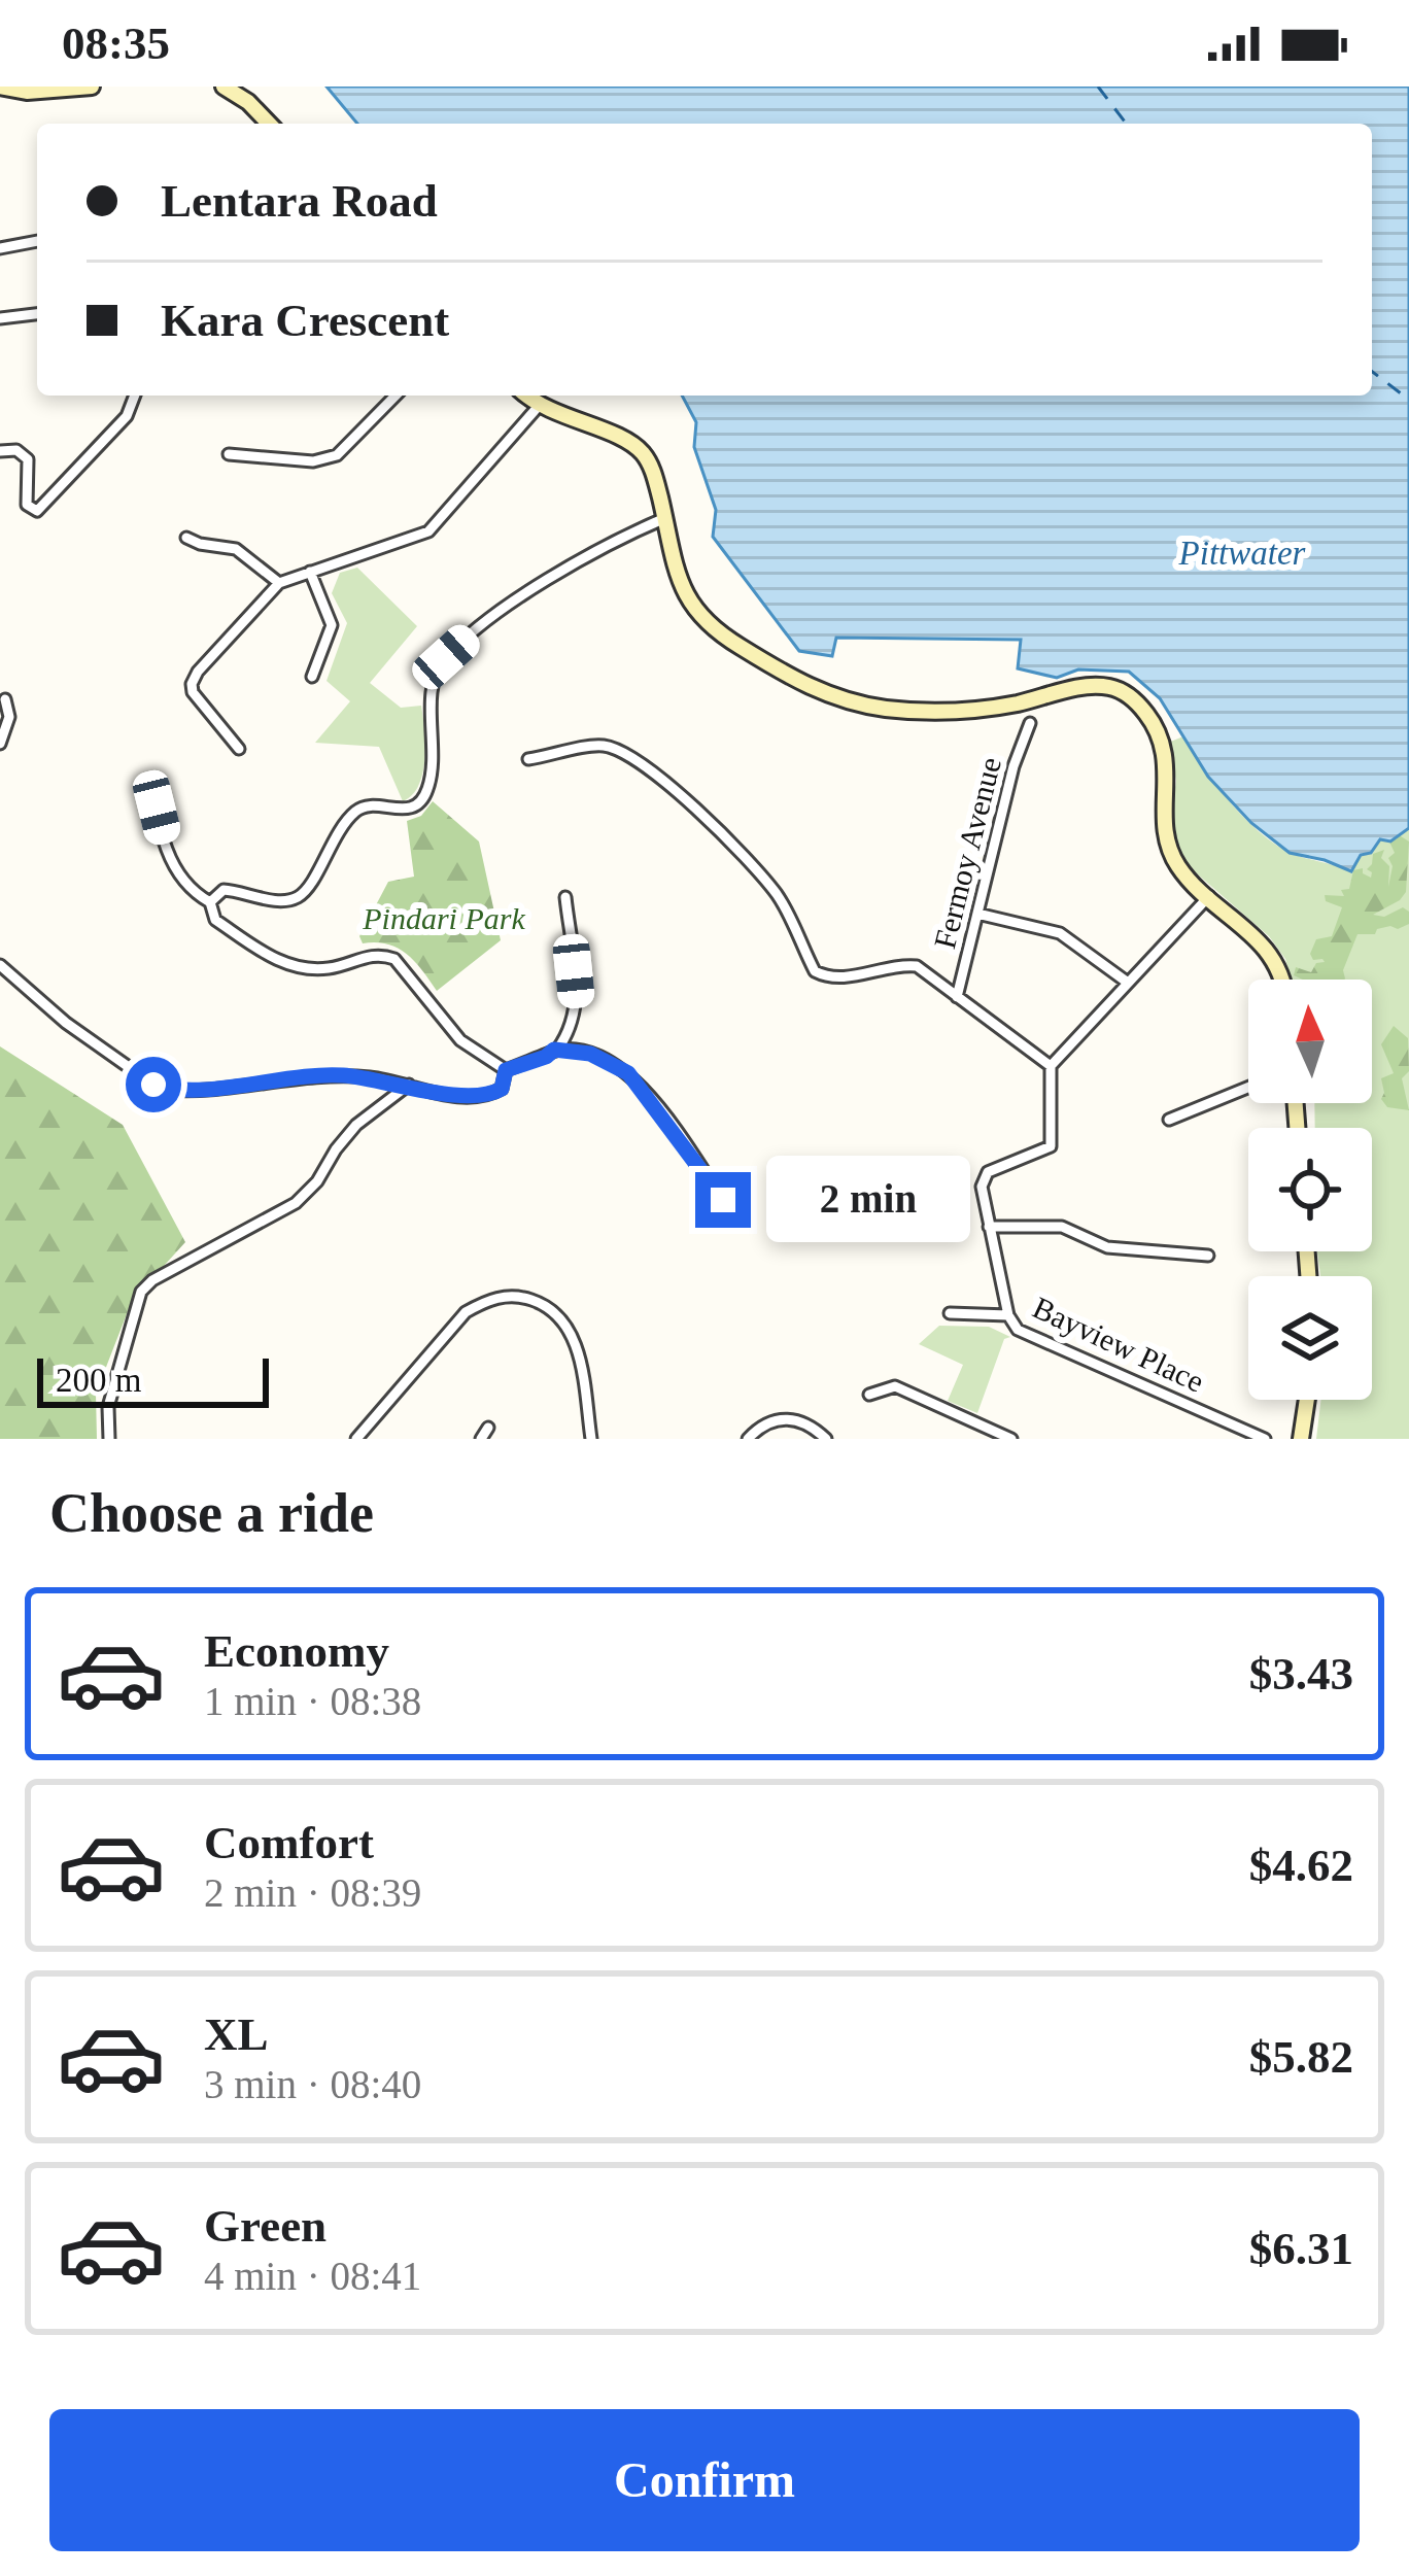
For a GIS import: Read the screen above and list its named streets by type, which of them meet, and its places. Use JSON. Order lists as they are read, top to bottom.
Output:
{
  "streets": {
    "street": ["Fermoy Avenue", "Bayview Place"]
  },
  "water": ["Pittwater"],
  "parks": ["Pindari Park"],
  "scale_bar": "200 m",
  "north": "top",
  "page": {
    "status": "08:35",
    "banner": ["Lentara Road", "Kara Crescent"],
    "bubble": "2 min",
    "scale": "200 m",
    "heading": "Choose a ride",
    "list": [
      {
        "name": "Economy",
        "note": "1 min · 08:38",
        "value": "$3.43"
      },
      {
        "name": "Comfort",
        "note": "2 min · 08:39",
        "value": "$4.62"
      },
      {
        "name": "XL",
        "note": "3 min · 08:40",
        "value": "$5.82"
      },
      {
        "name": "Green",
        "note": "4 min · 08:41",
        "value": "$6.31"
      }
    ],
    "buttons": "Confirm"
  }
}
